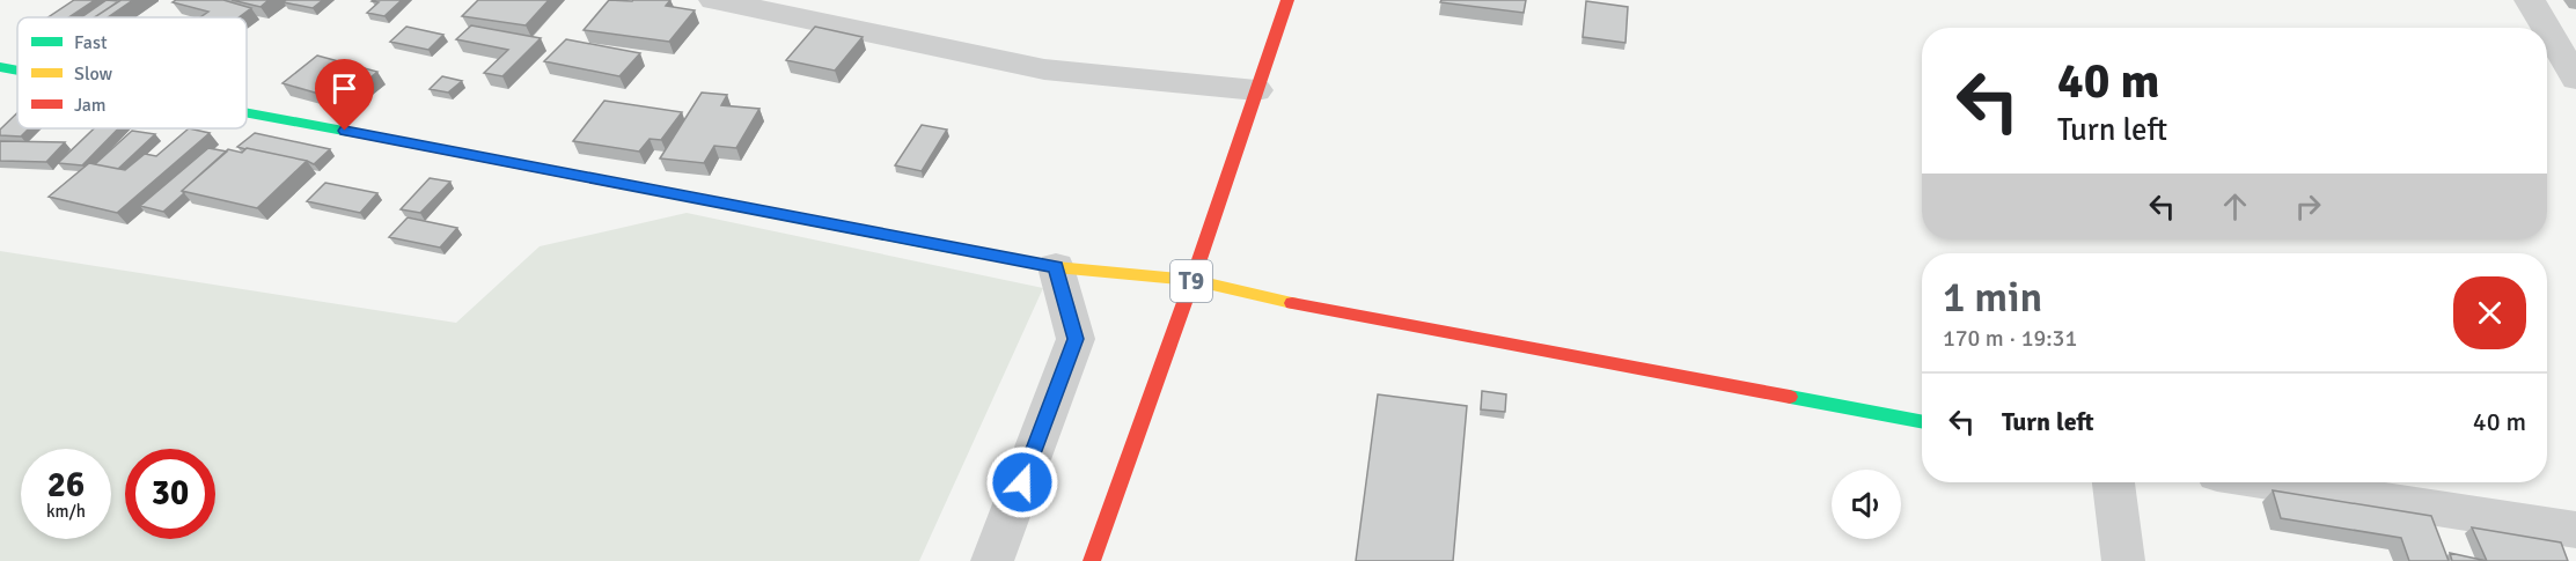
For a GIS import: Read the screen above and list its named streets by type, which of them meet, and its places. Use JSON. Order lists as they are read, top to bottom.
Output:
{
  "streets": {
    "main road": ["T9"]
  },
  "legend": ["Fast", "Slow", "Jam"],
  "page": {
    "turn": ["40 m", "Turn left"],
    "heading": ["1 min", "170 m · 19:31"],
    "list": [
      {
        "name": "Turn left",
        "value": "40 m"
      }
    ],
    "speed": "26 km/h",
    "limit": "30"
  }
}
